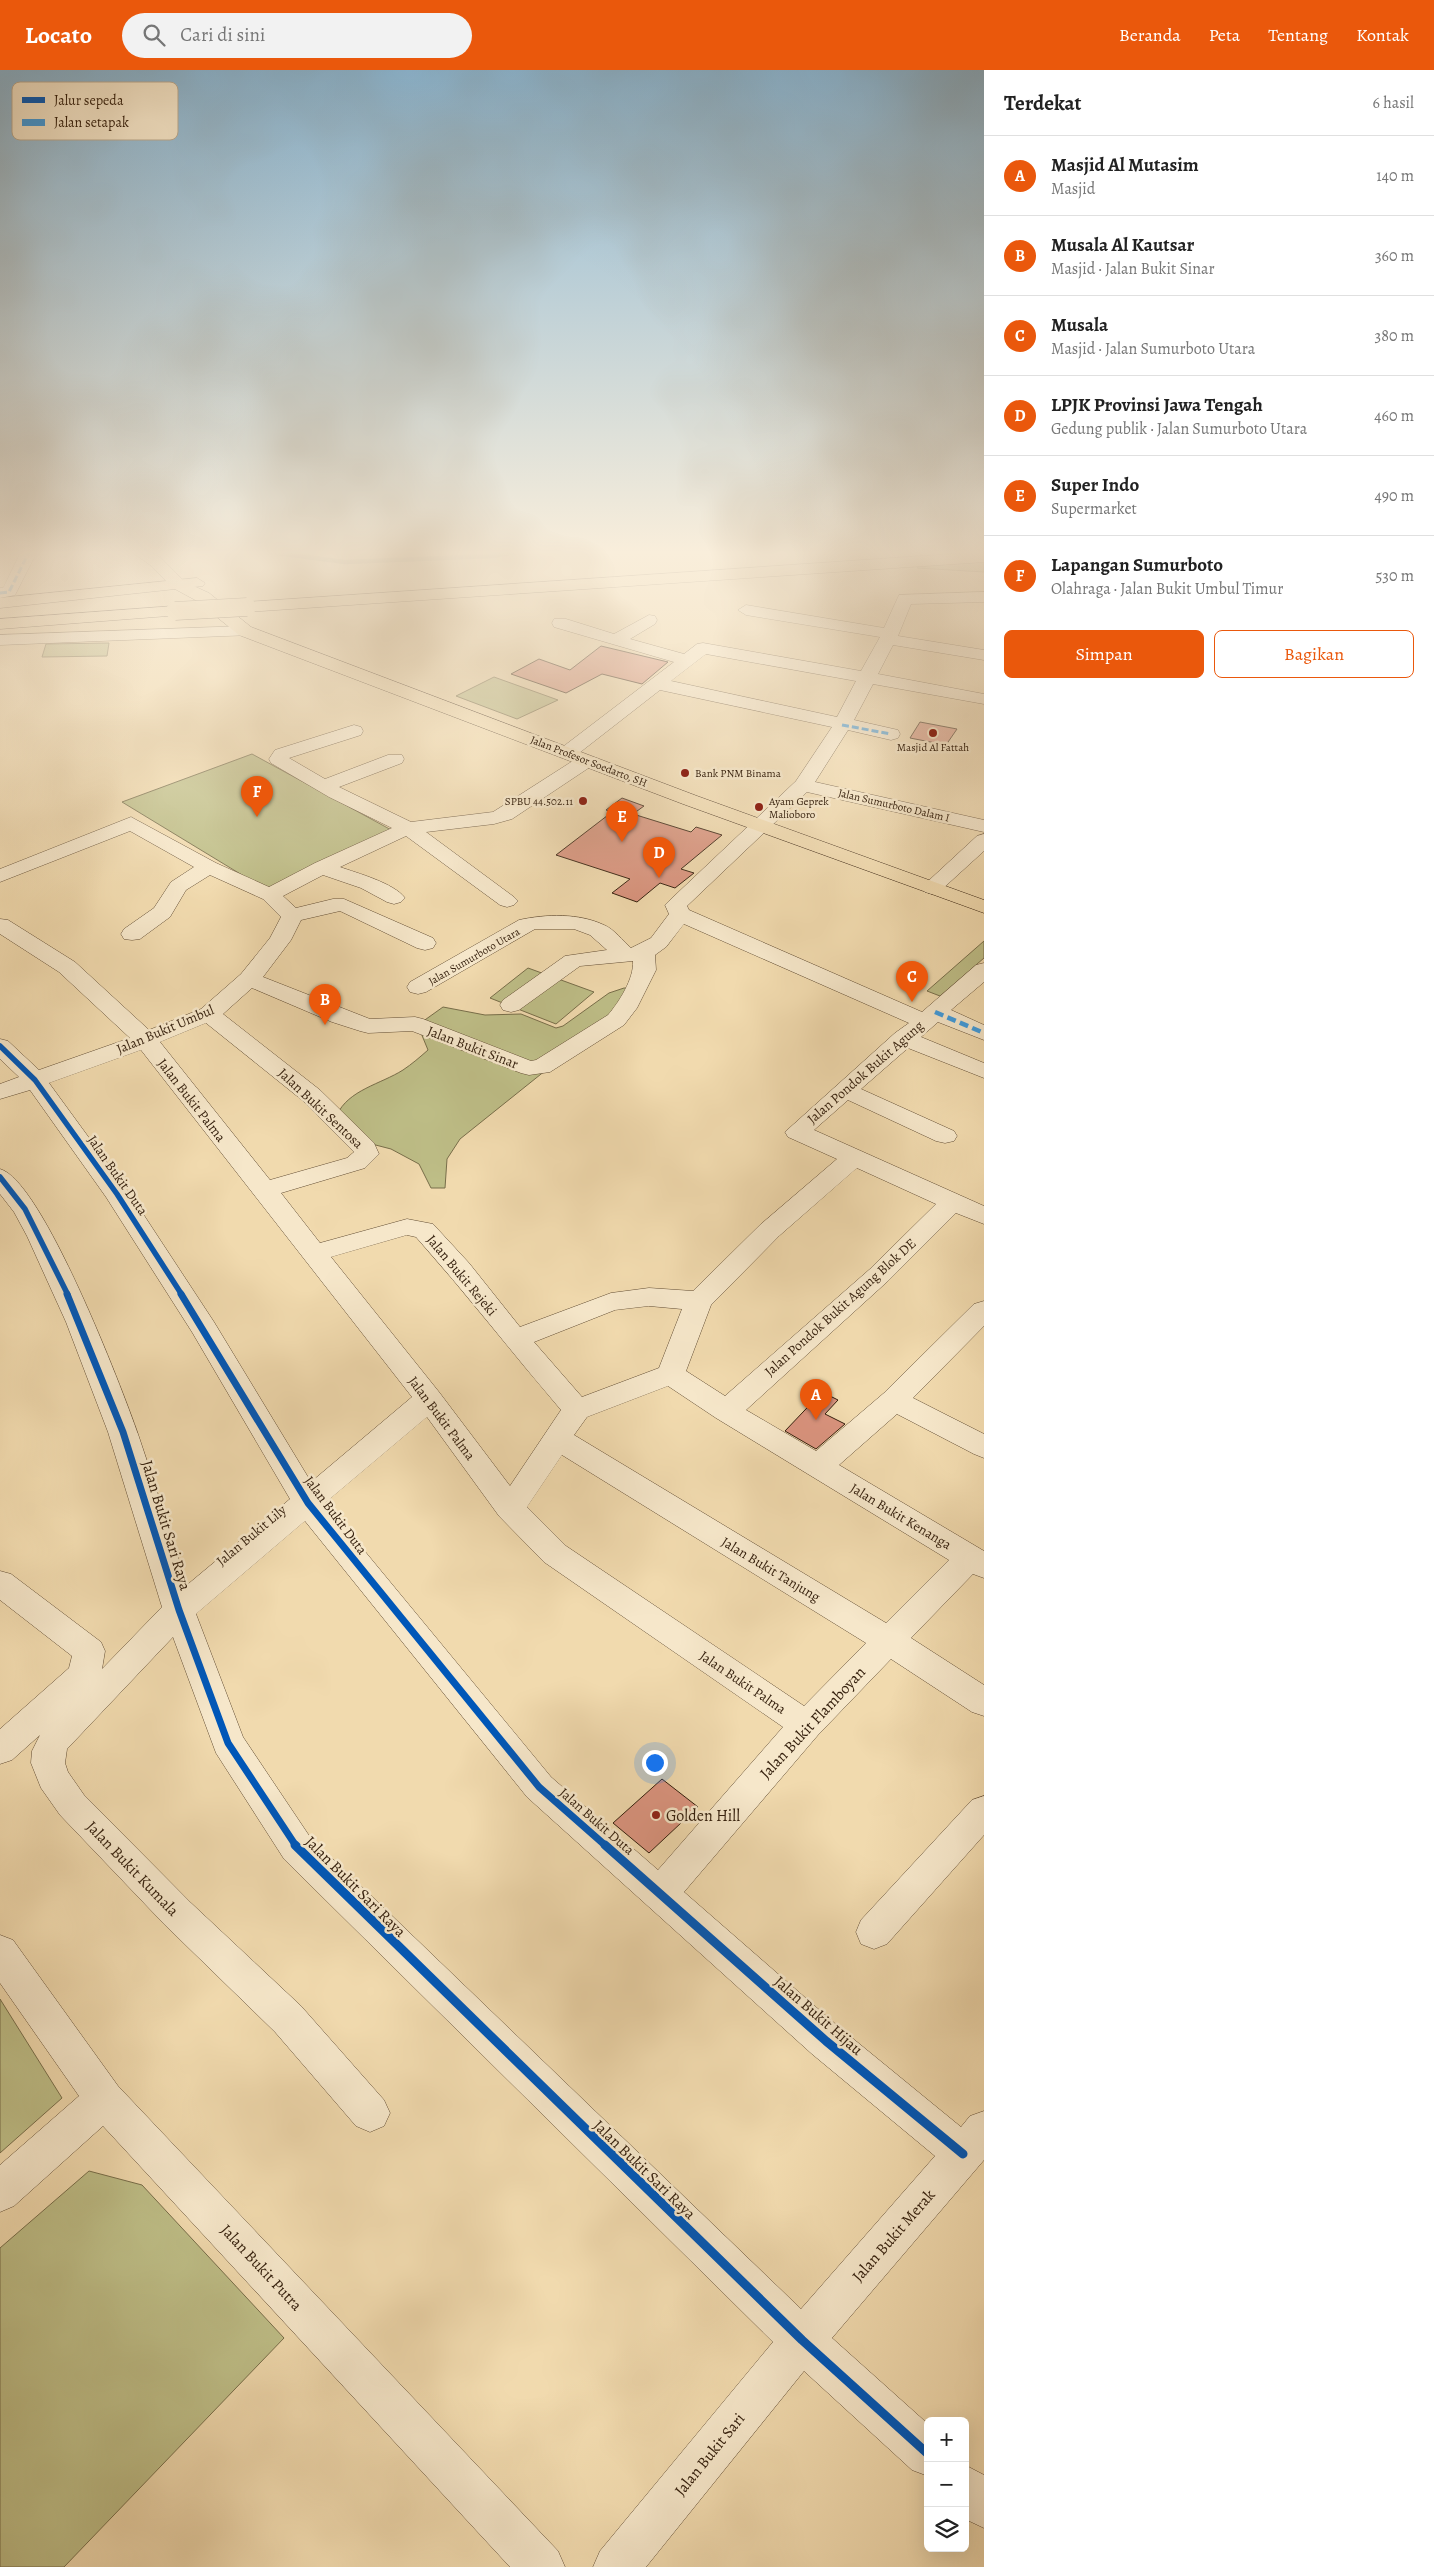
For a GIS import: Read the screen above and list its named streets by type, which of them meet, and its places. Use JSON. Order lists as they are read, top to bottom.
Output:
{
  "streets": {
    "main road": ["Jalan Profesor Soedarto, SH"],
    "street": [
      "Jalan Sumurboto Dalam I",
      "Jalan Sumurboto Utara",
      "Jalan Bukit Umbul",
      "Jalan Bukit Sinar",
      "Jalan Pondok Bukit Agung",
      "Jalan Bukit Palma",
      "Jalan Bukit Sentosa",
      "Jalan Bukit Duta",
      "Jalan Bukit Rejeki",
      "Jalan Pondok Bukit Agung Blok DE",
      "Jalan Bukit Kenanga",
      "Jalan Bukit Sari Raya",
      "Jalan Bukit Lily",
      "Jalan Bukit Tanjung",
      "Jalan Bukit Flamboyan",
      "Jalan Bukit Kumala",
      "Jalan Bukit Hijau",
      "Jalan Bukit Merak",
      "Jalan Bukit Putra",
      "Jalan Bukit Sari"
    ]
  },
  "crossings": [
    ["Jalan Sumurboto Utara", "Jalan Bukit Sinar"],
    ["Jalan Bukit Umbul", "Jalan Bukit Sinar"],
    ["Jalan Bukit Umbul", "Jalan Bukit Palma"],
    ["Jalan Bukit Umbul", "Jalan Bukit Sentosa"],
    ["Jalan Bukit Umbul", "Jalan Bukit Duta"],
    ["Jalan Bukit Palma", "Jalan Bukit Sentosa"],
    ["Jalan Bukit Palma", "Jalan Bukit Rejeki"],
    ["Jalan Bukit Palma", "Jalan Bukit Lily"],
    ["Jalan Bukit Palma", "Jalan Bukit Flamboyan"],
    ["Jalan Bukit Duta", "Jalan Bukit Lily"],
    ["Jalan Bukit Duta", "Jalan Bukit Flamboyan"],
    ["Jalan Bukit Duta", "Jalan Bukit Hijau"],
    ["Jalan Bukit Kenanga", "Jalan Bukit Flamboyan"],
    ["Jalan Bukit Sari Raya", "Jalan Bukit Lily"],
    ["Jalan Bukit Sari Raya", "Jalan Bukit Kumala"],
    ["Jalan Bukit Sari Raya", "Jalan Bukit Merak"],
    ["Jalan Bukit Sari Raya", "Jalan Bukit Sari"],
    ["Jalan Bukit Lily", "Jalan Bukit Kumala"],
    ["Jalan Bukit Tanjung", "Jalan Bukit Flamboyan"],
    ["Jalan Bukit Flamboyan", "Jalan Bukit Hijau"],
    ["Jalan Bukit Hijau", "Jalan Bukit Merak"],
    ["Jalan Bukit Merak", "Jalan Bukit Sari"]
  ],
  "places": [
    "Masjid Al Fattah",
    "Bank PNM Binama",
    "SPBU 44.502.11",
    "Ayam Geprek Malioboro",
    "Golden Hill"
  ],
  "legend": ["Jalur sepeda", "Jalan setapak"],
  "page": {
    "header": "Locato",
    "search": "Cari di sini",
    "nav": [
      "Beranda",
      "Peta",
      "Tentang",
      "Kontak"
    ],
    "heading": ["Terdekat", "6 hasil"],
    "list": [
      {
        "mark": "A",
        "name": "Masjid Al Mutasim",
        "note": "Masjid",
        "value": "140 m"
      },
      {
        "mark": "B",
        "name": "Musala Al Kautsar",
        "note": "Masjid · Jalan Bukit Sinar",
        "value": "360 m"
      },
      {
        "mark": "C",
        "name": "Musala",
        "note": "Masjid · Jalan Sumurboto Utara",
        "value": "380 m"
      },
      {
        "mark": "D",
        "name": "LPJK Provinsi Jawa Tengah",
        "note": "Gedung publik · Jalan Sumurboto Utara",
        "value": "460 m"
      },
      {
        "mark": "E",
        "name": "Super Indo",
        "note": "Supermarket",
        "value": "490 m"
      },
      {
        "mark": "F",
        "name": "Lapangan Sumurboto",
        "note": "Olahraga · Jalan Bukit Umbul Timur",
        "value": "530 m"
      }
    ],
    "buttons": ["Simpan", "Bagikan"],
    "pins": [
      "F",
      "E",
      "D",
      "C",
      "B",
      "A"
    ],
    "map_buttons": ["+", "−"]
  }
}
